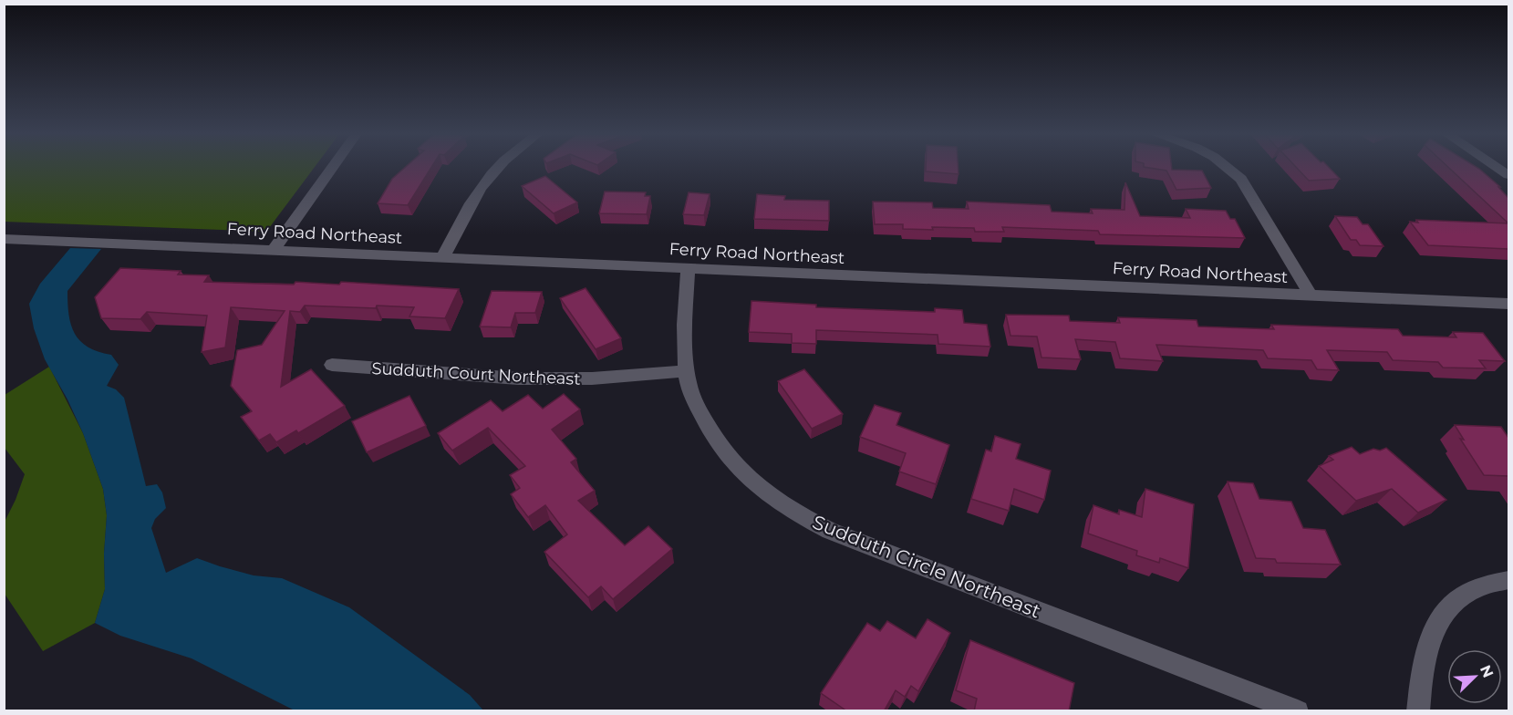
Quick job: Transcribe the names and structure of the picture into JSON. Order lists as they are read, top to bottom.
{
  "streets": {
    "street": ["Ferry Road Northeast", "Sudduth Court Northeast", "Sudduth Circle Northeast"]
  },
  "crossings": [
    ["Ferry Road Northeast", "Sudduth Circle Northeast"],
    ["Sudduth Court Northeast", "Sudduth Circle Northeast"]
  ],
  "north": "top right"
}
